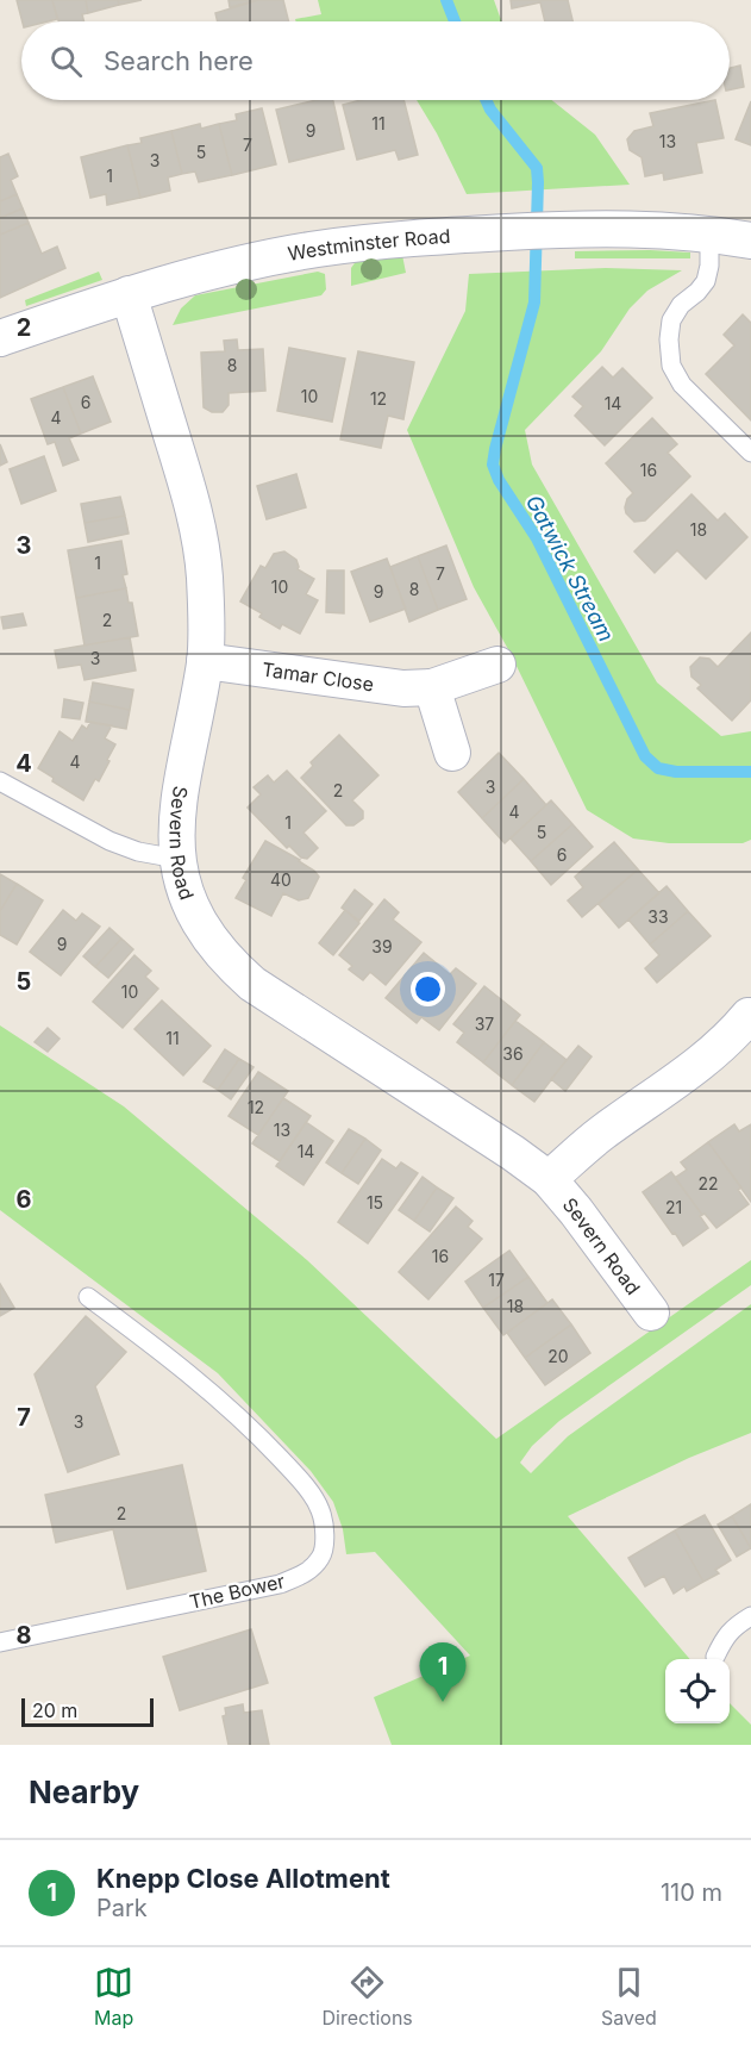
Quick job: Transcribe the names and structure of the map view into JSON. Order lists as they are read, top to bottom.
{
  "streets": {
    "street": ["Westminster Road", "Tamar Close", "Severn Road"],
    "lane": ["The Bower"]
  },
  "crossings": [
    ["Westminster Road", "Severn Road"],
    ["Tamar Close", "Severn Road"]
  ],
  "water": ["Gatwick Stream"],
  "house_numbers": [
    "11",
    "9",
    "13",
    "7",
    "5",
    "3",
    "1",
    "8",
    "10",
    "12",
    "6",
    "14",
    "4",
    "16",
    "18",
    "1",
    "7",
    "10",
    "8",
    "9",
    "2",
    "3",
    "4",
    "3",
    "2",
    "4",
    "1",
    "5",
    "6",
    "40",
    "33",
    "9",
    "39",
    "10",
    "37",
    "11",
    "36",
    "12",
    "13",
    "14",
    "22",
    "15",
    "21",
    "16",
    "17",
    "18",
    "20",
    "3",
    "2"
  ],
  "scale_bar": "20 m",
  "page": {
    "search": "Search here",
    "pins": "1",
    "scale": "20 m",
    "heading": "Nearby",
    "list": [
      {
        "mark": "1",
        "name": "Knepp Close Allotment",
        "note": "Park",
        "value": "110 m"
      }
    ],
    "nav": ["Map", "Directions", "Saved"]
  },
  "grid": {
    "rows": [
      "2",
      "3",
      "4",
      "5",
      "6",
      "7",
      "8"
    ]
  }
}
